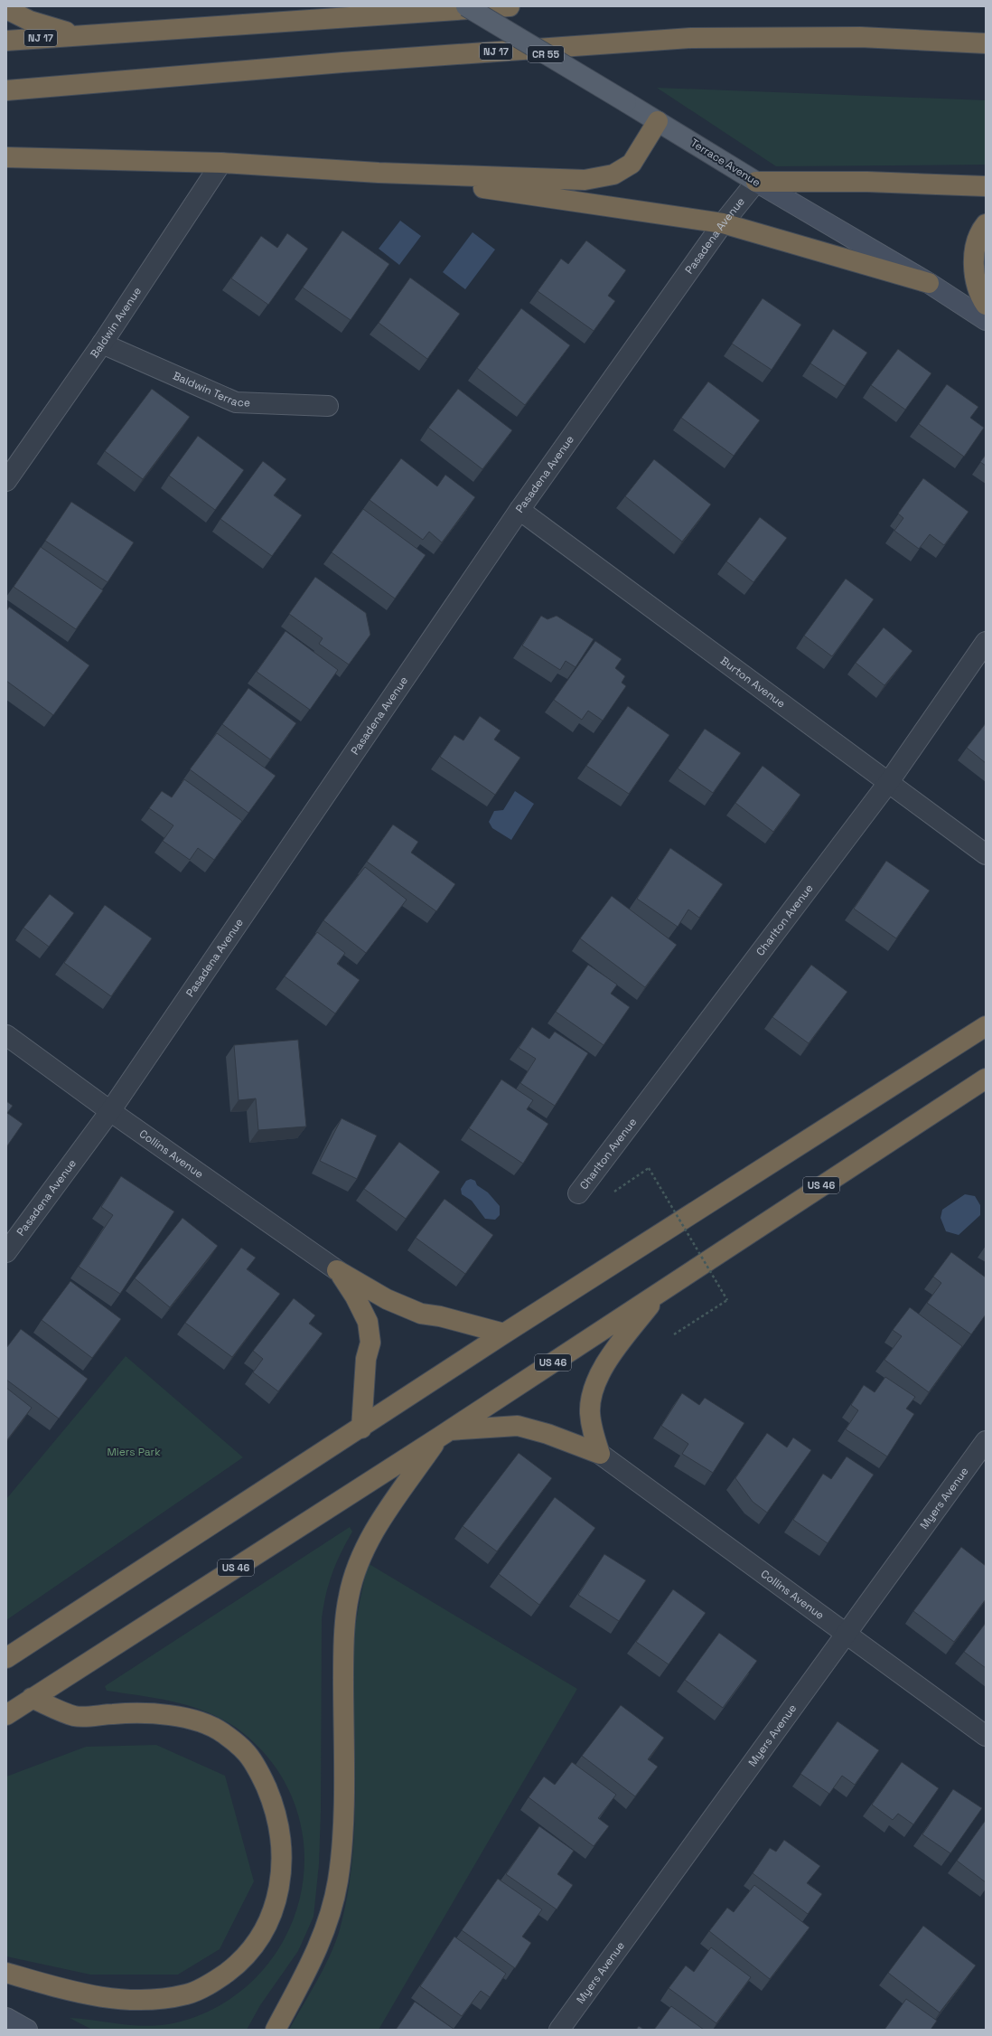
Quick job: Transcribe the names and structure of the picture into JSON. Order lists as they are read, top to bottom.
{
  "streets": {
    "highway": ["NJ 17", "US 46"],
    "main road": ["CR 55", "Terrace Avenue"],
    "street": [
      "Pasadena Avenue",
      "Baldwin Avenue",
      "Baldwin Terrace",
      "Burton Avenue",
      "Charlton Avenue",
      "Collins Avenue",
      "Myers Avenue"
    ]
  },
  "crossings": [
    ["Terrace Avenue", "Pasadena Avenue"],
    ["Pasadena Avenue", "Burton Avenue"],
    ["Pasadena Avenue", "Collins Avenue"],
    ["Baldwin Avenue", "Baldwin Terrace"],
    ["Burton Avenue", "Charlton Avenue"],
    ["Collins Avenue", "Myers Avenue"]
  ],
  "parks": ["Miers Park"]
}
